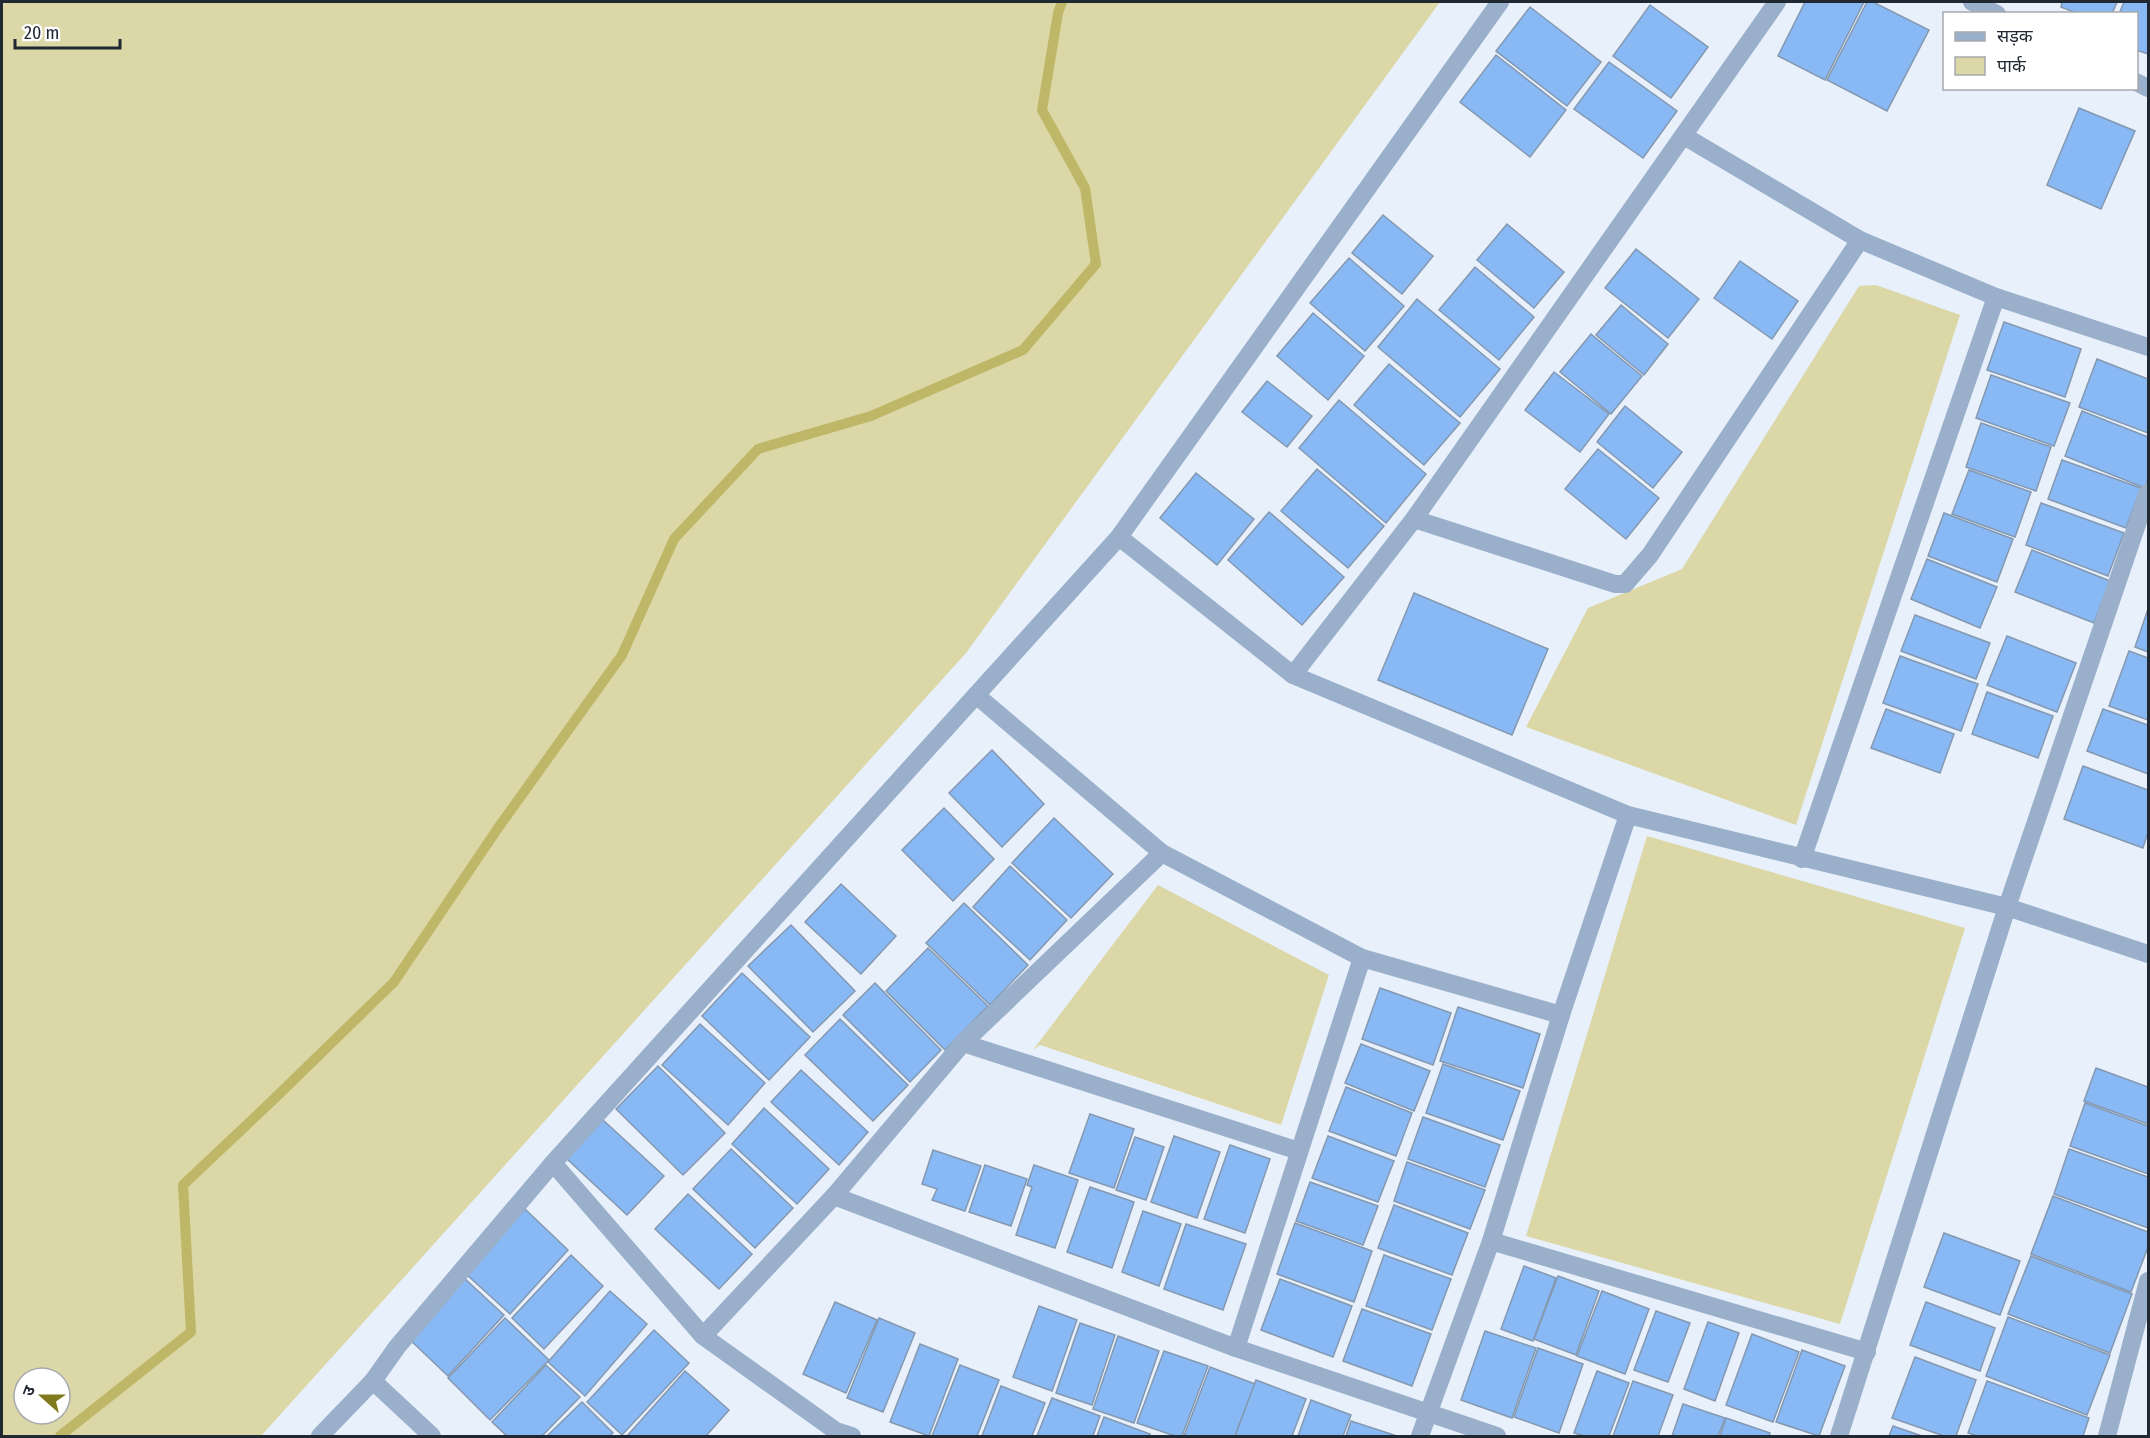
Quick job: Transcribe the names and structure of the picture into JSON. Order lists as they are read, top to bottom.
{
  "legend": ["सड़क", "पार्क"],
  "scale_bar": "20 m",
  "north": "left"
}
